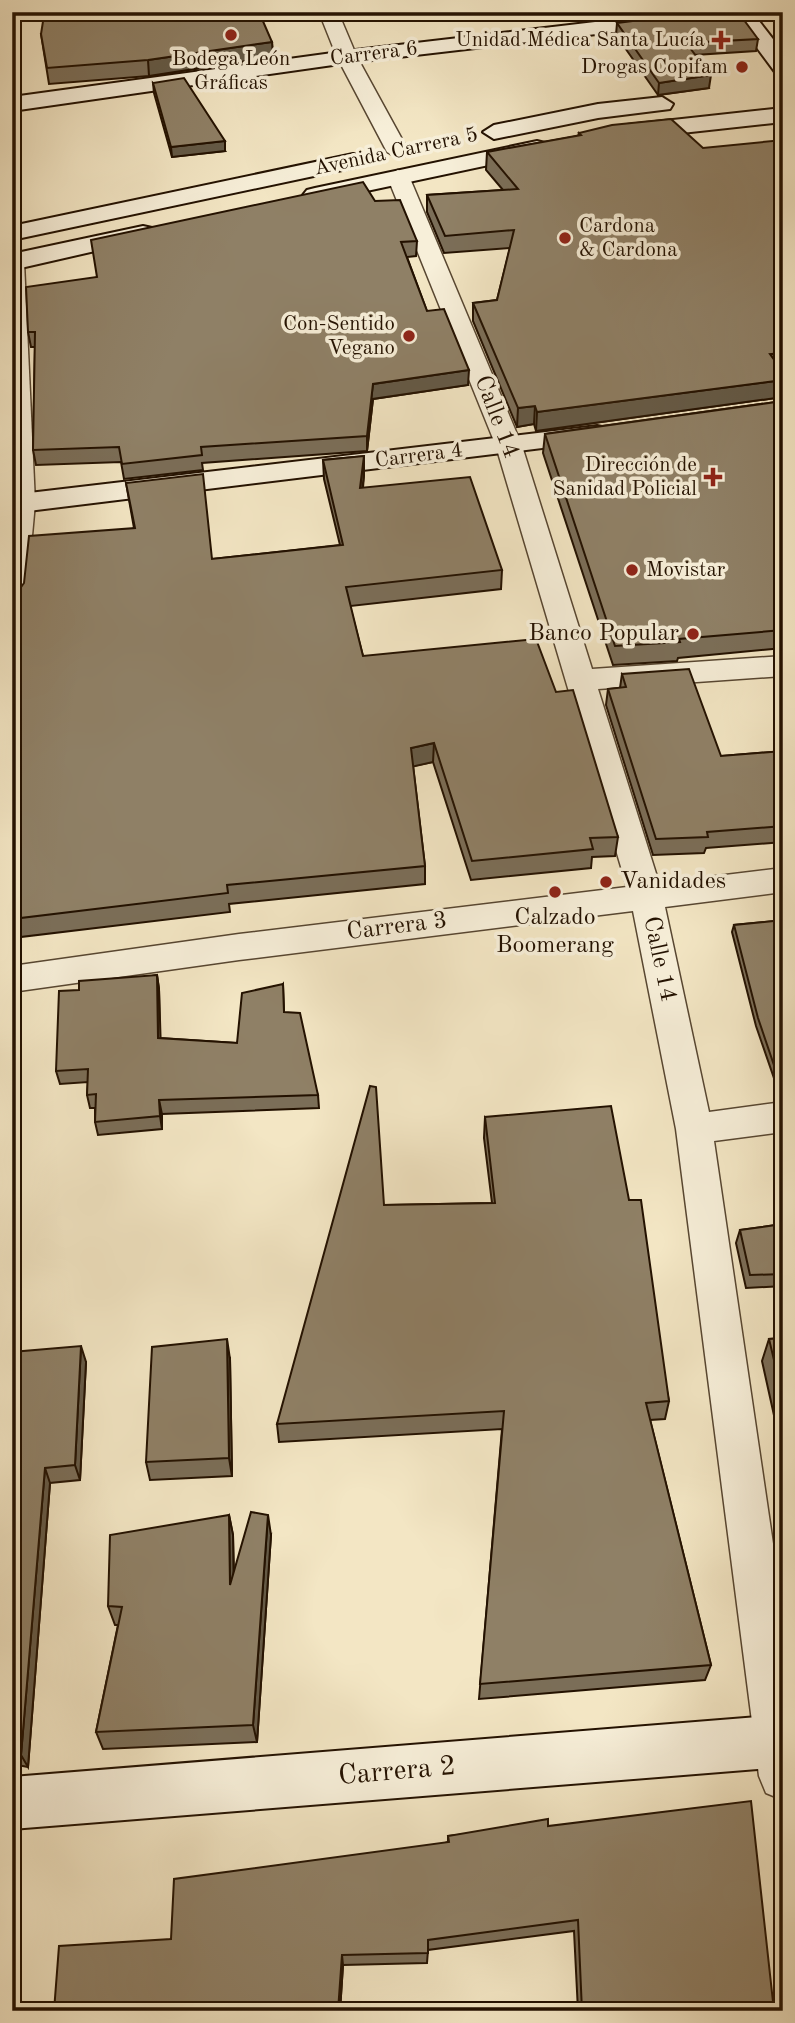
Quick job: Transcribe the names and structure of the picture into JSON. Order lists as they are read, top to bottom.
{
  "streets": {
    "street": [
      "Carrera 6",
      "Avenida Carrera 5",
      "Calle 14",
      "Carrera 4",
      "Carrera 3",
      "Carrera 2"
    ]
  },
  "crossings": [
    ["Carrera 6", "Calle 14"],
    ["Avenida Carrera 5", "Calle 14"],
    ["Calle 14", "Carrera 4"],
    ["Calle 14", "Carrera 3"],
    ["Calle 14", "Carrera 2"]
  ],
  "places": {
    "other": [
      "Bodega León Gráficas",
      "Drogas Copifam",
      "Cardona & Cardona",
      "Con-Sentido Vegano",
      "Movistar",
      "Banco Popular",
      "Vanidades",
      "Calzado Boomerang"
    ],
    "health": ["Unidad Médica Santa Lucía", "Dirección de Sanidad Policial"]
  }
}
